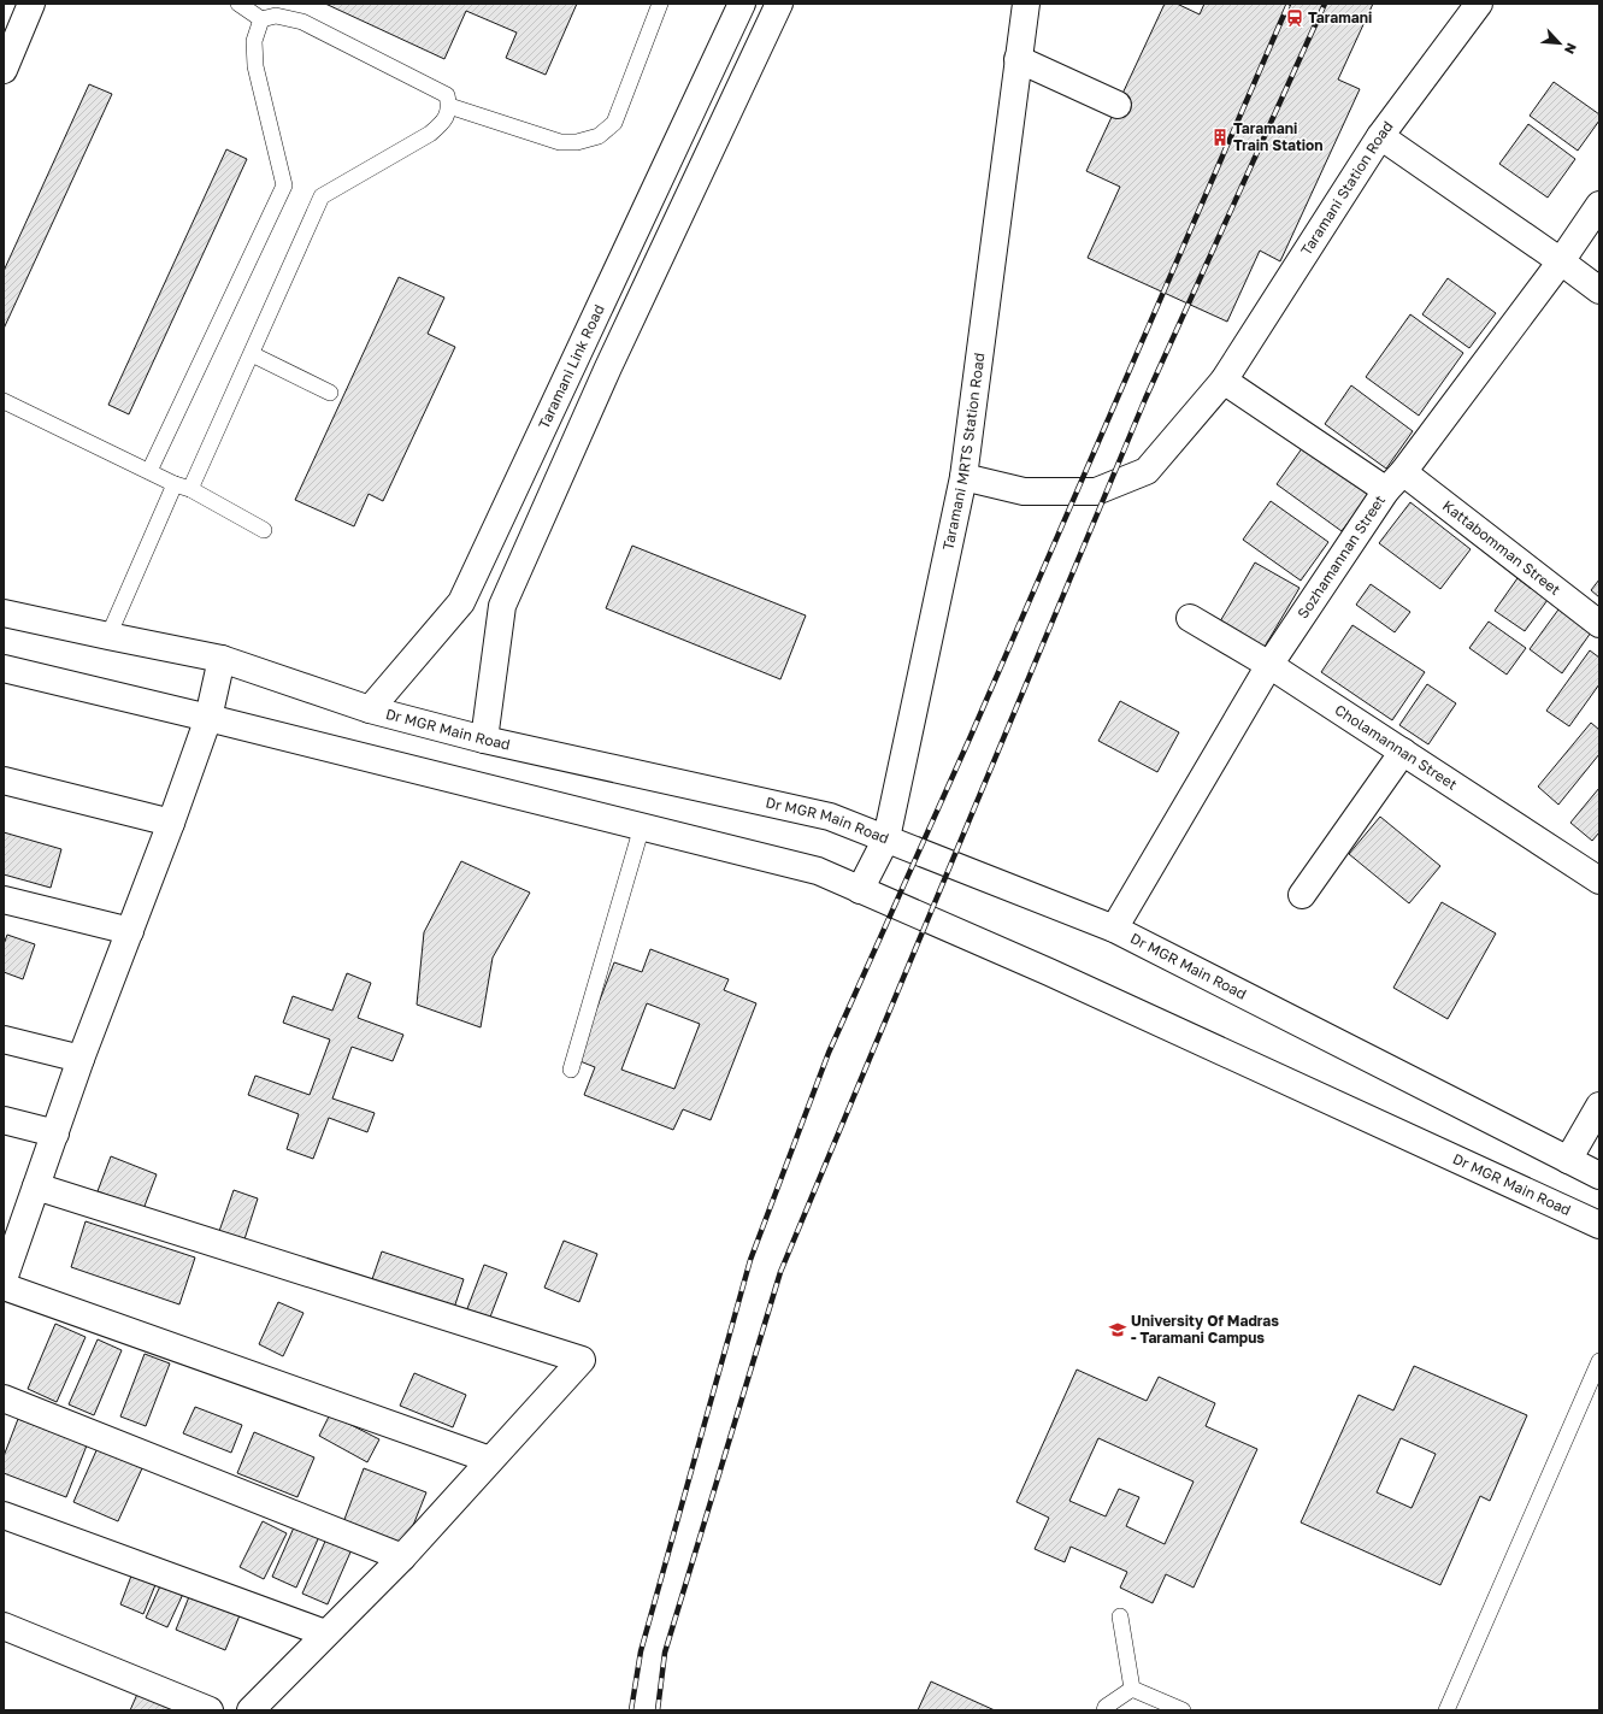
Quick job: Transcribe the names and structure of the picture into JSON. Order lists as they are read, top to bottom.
{
  "streets": {
    "street": [
      "Taramani Station Road",
      "Taramani Link Road",
      "Taramani MRTS Station Road",
      "Kattabomman Street",
      "Sozhamannan Street",
      "Dr MGR Main Road",
      "Cholamannan Street"
    ]
  },
  "crossings": [
    ["Taramani Station Road", "Taramani MRTS Station Road"],
    ["Taramani Station Road", "Kattabomman Street"],
    ["Taramani Link Road", "Dr MGR Main Road"],
    ["Taramani MRTS Station Road", "Dr MGR Main Road"],
    ["Kattabomman Street", "Sozhamannan Street"],
    ["Sozhamannan Street", "Dr MGR Main Road"],
    ["Sozhamannan Street", "Cholamannan Street"]
  ],
  "places": {
    "station": ["Taramani"],
    "building": ["Taramani Train Station"],
    "school or university": ["University Of Madras - Taramani Campus"]
  },
  "north": "bottom right"
}
